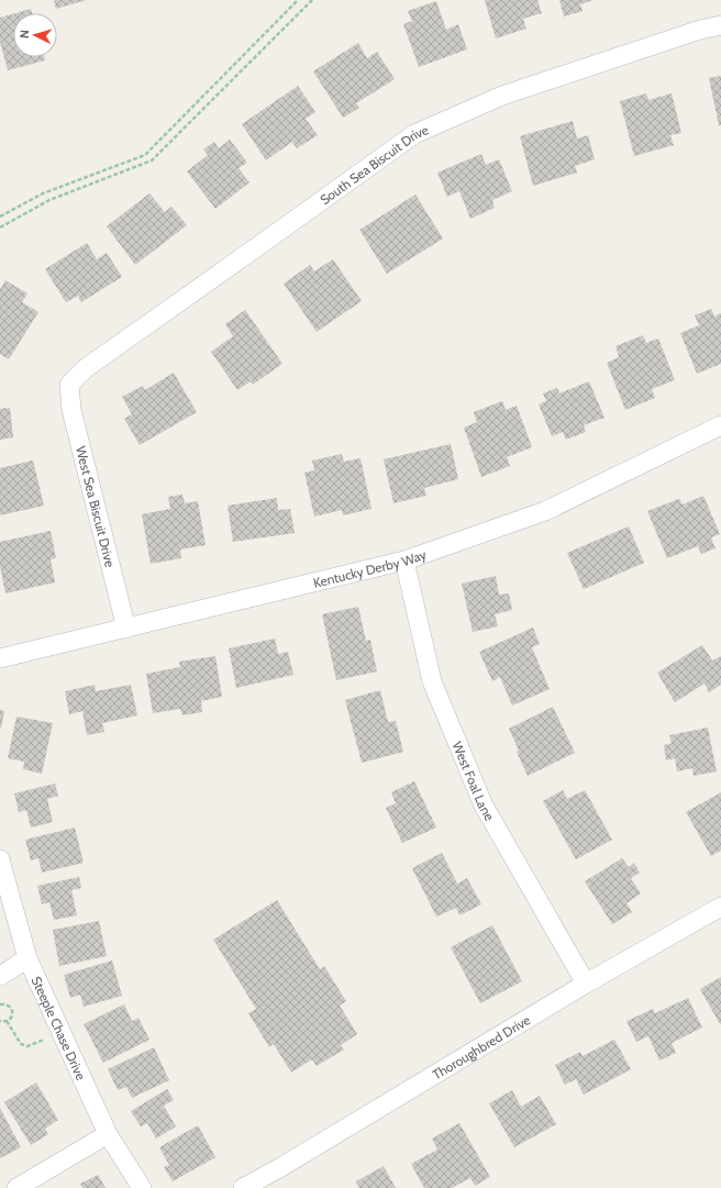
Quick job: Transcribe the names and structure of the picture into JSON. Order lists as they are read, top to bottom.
{
  "streets": {
    "street": [
      "South Sea Biscuit Drive",
      "West Sea Biscuit Drive",
      "Kentucky Derby Way",
      "West Foal Lane",
      "Steeple Chase Drive",
      "Thoroughbred Drive"
    ]
  },
  "crossings": [
    ["South Sea Biscuit Drive", "West Sea Biscuit Drive"],
    ["West Sea Biscuit Drive", "Kentucky Derby Way"],
    ["Kentucky Derby Way", "West Foal Lane"],
    ["West Foal Lane", "Thoroughbred Drive"]
  ],
  "north": "left"
}
